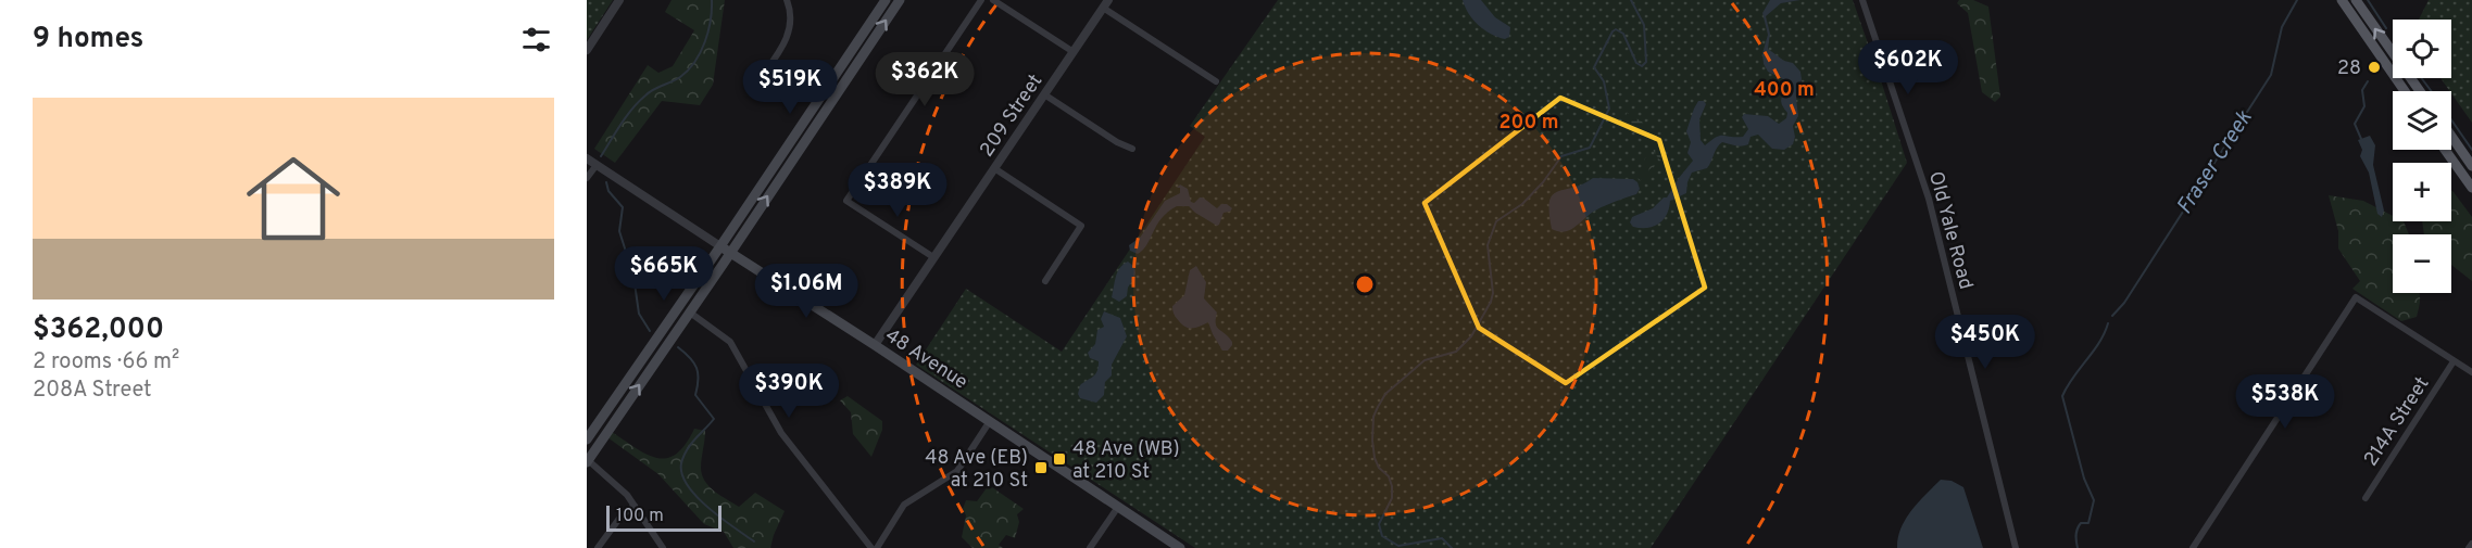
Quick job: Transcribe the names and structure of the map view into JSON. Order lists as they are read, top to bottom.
{
  "streets": {
    "main road": ["48 Avenue"],
    "street": ["209 Street", "Old Yale Road", "214A Street"]
  },
  "crossings": [
    ["209 Street", "48 Avenue"]
  ],
  "water": ["Fraser Creek"],
  "places": {
    "other": ["28"],
    "transit": ["48 Ave (WB) at 210 St", "48 Ave (EB) at 210 St"]
  },
  "scale_bar": "100 m",
  "page": {
    "heading": "9 homes",
    "map_buttons": ["+", "−"],
    "price": [
      "$602K",
      "$362K",
      "$519K",
      "$389K",
      "$665K",
      "$1.06M",
      "$450K",
      "$390K",
      "$538K"
    ],
    "list": [
      {
        "name": "$362,000",
        "note": "2 rooms · 66 m² · 208A Street"
      }
    ],
    "scale": "100 m"
  },
  "rings": ["400 m", "200 m"]
}
